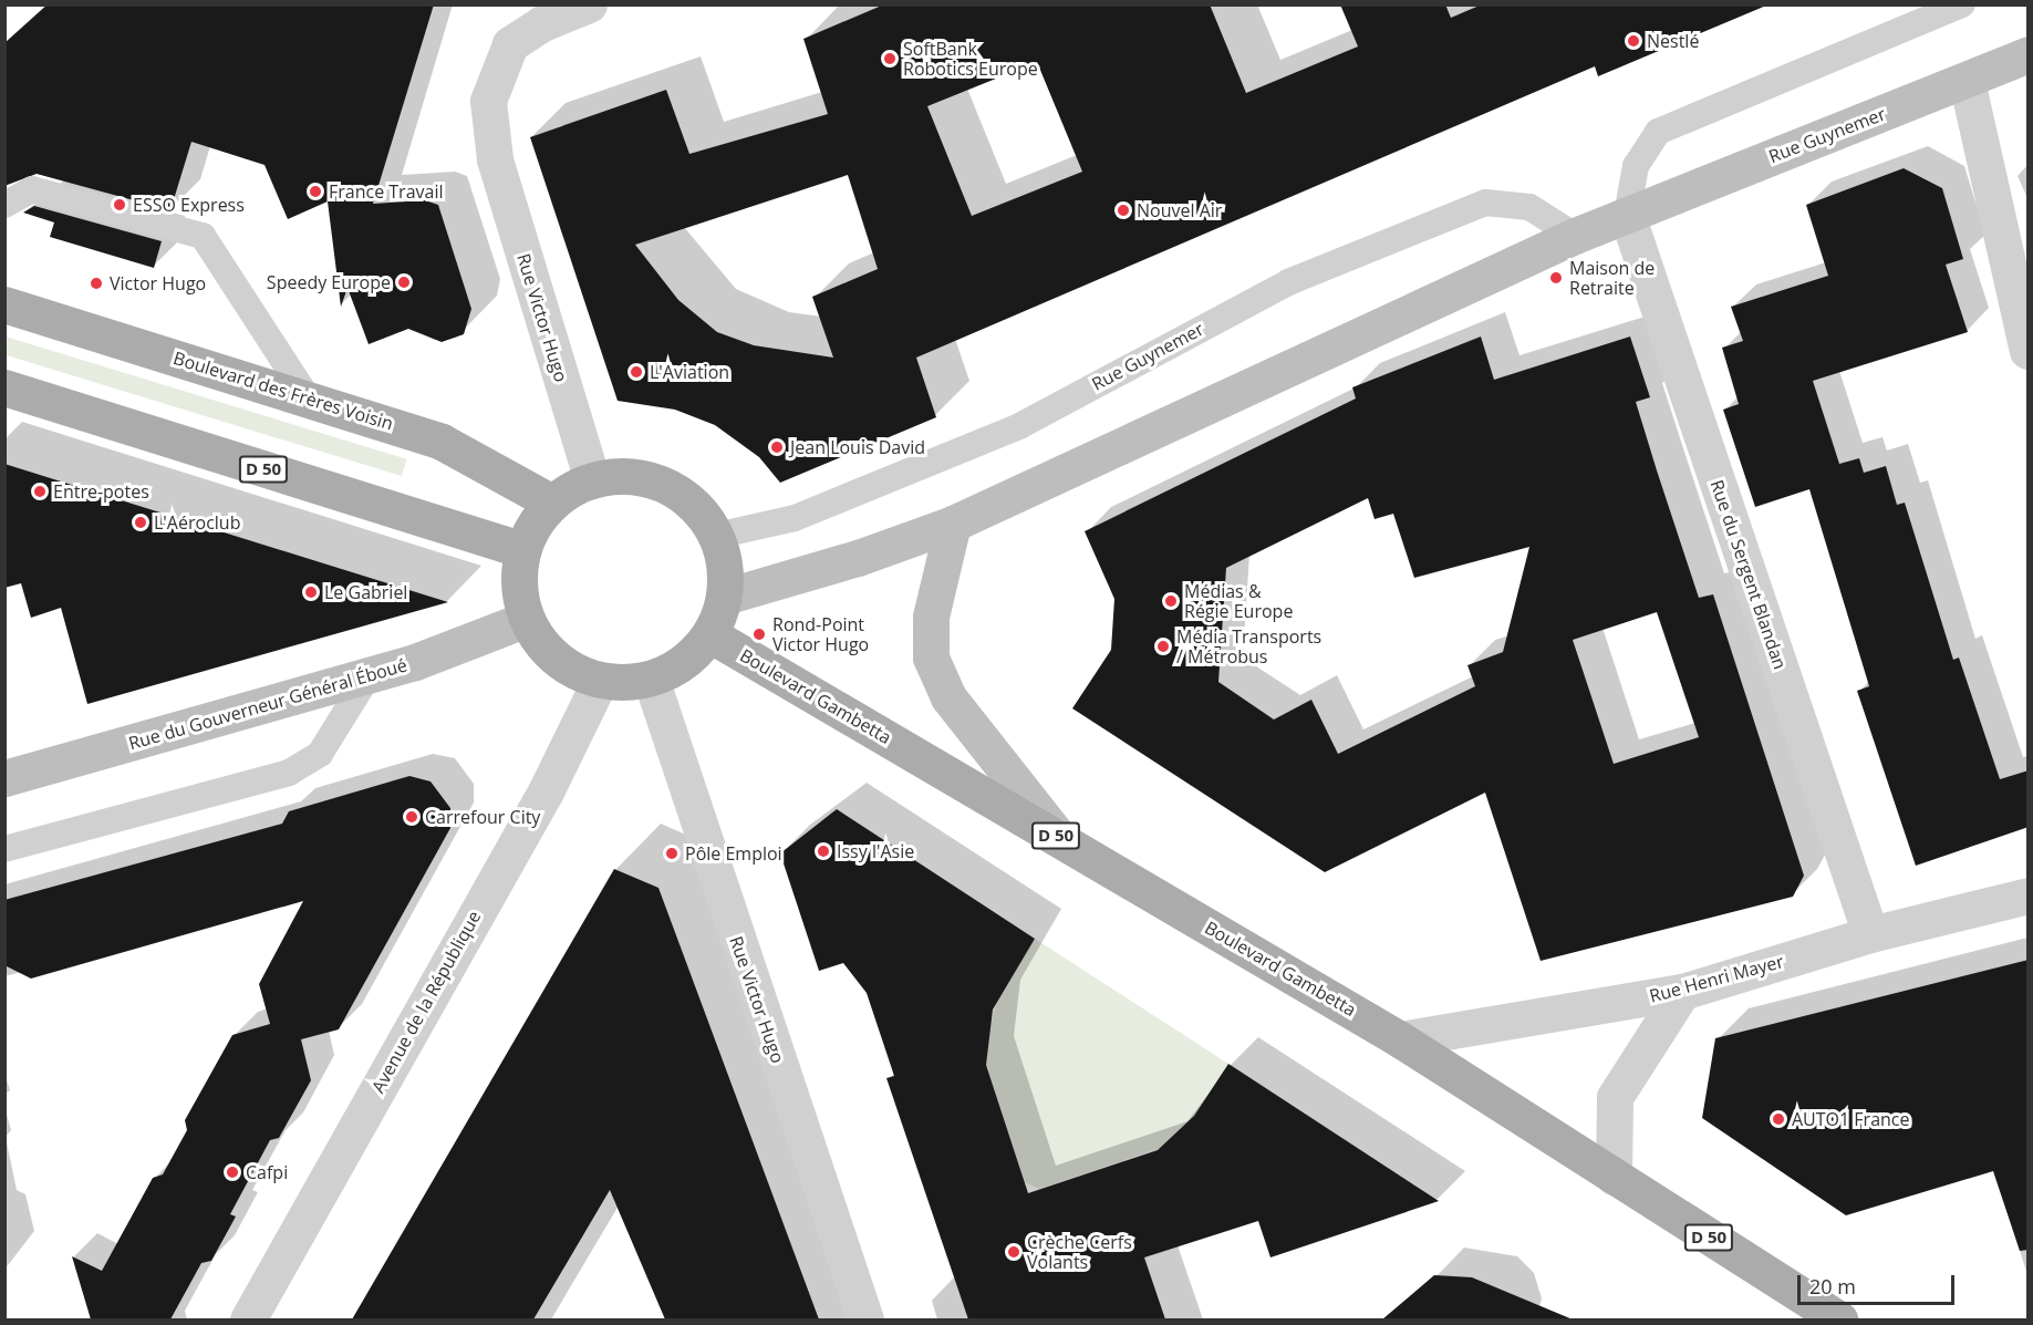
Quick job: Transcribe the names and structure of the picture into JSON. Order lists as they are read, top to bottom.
{
  "streets": {
    "main road": [
      "Rue Guynemer",
      "Boulevard des Frères Voisin",
      "D 50",
      "Boulevard Gambetta",
      "Rue du Gouverneur Général Éboué"
    ],
    "street": [
      "Rue Victor Hugo",
      "Rue du Sergent Blandan",
      "Rue Henri Mayer",
      "Avenue de la République"
    ]
  },
  "crossings": [
    ["Rue Guynemer", "Rue Victor Hugo"],
    ["Rue Guynemer", "Boulevard des Frères Voisin"],
    ["Rue Guynemer", "D 50"],
    ["Rue Guynemer", "Rue du Sergent Blandan"],
    ["Rue Guynemer", "Boulevard Gambetta"],
    ["Rue Guynemer", "Rue du Gouverneur Général Éboué"],
    ["Rue Guynemer", "Avenue de la République"],
    ["Rue Victor Hugo", "Boulevard des Frères Voisin"],
    ["Rue Victor Hugo", "D 50"],
    ["Rue Victor Hugo", "Boulevard Gambetta"],
    ["Rue Victor Hugo", "Rue du Gouverneur Général Éboué"],
    ["Rue Victor Hugo", "Avenue de la République"],
    ["Boulevard des Frères Voisin", "D 50"],
    ["Boulevard des Frères Voisin", "Boulevard Gambetta"],
    ["Boulevard des Frères Voisin", "Rue du Gouverneur Général Éboué"],
    ["Boulevard des Frères Voisin", "Avenue de la République"],
    ["D 50", "Boulevard Gambetta"],
    ["D 50", "Rue du Gouverneur Général Éboué"],
    ["D 50", "Avenue de la République"],
    ["Rue du Sergent Blandan", "Rue Henri Mayer"],
    ["Boulevard Gambetta", "Rue du Gouverneur Général Éboué"],
    ["Boulevard Gambetta", "Rue Henri Mayer"],
    ["Boulevard Gambetta", "Avenue de la République"],
    ["Rue du Gouverneur Général Éboué", "Avenue de la République"]
  ],
  "places": [
    "Nestlé",
    "SoftBank Robotics Europe",
    "France Travail",
    "ESSO Express",
    "Nouvel Air",
    "Maison de Retraite",
    "Speedy Europe",
    "Victor Hugo",
    "L'Aviation",
    "Jean Louis David",
    "Entre-potes",
    "L'Aéroclub",
    "Le Gabriel",
    "Médias & Régie Europe",
    "Rond-Point Victor Hugo",
    "Média Transports / Métrobus",
    "Carrefour City",
    "Issy l'Asie",
    "Pôle Emploi",
    "AUTO1 France",
    "Cafpi",
    "Crèche Cerfs Volants"
  ],
  "scale_bar": "20 m"
}
